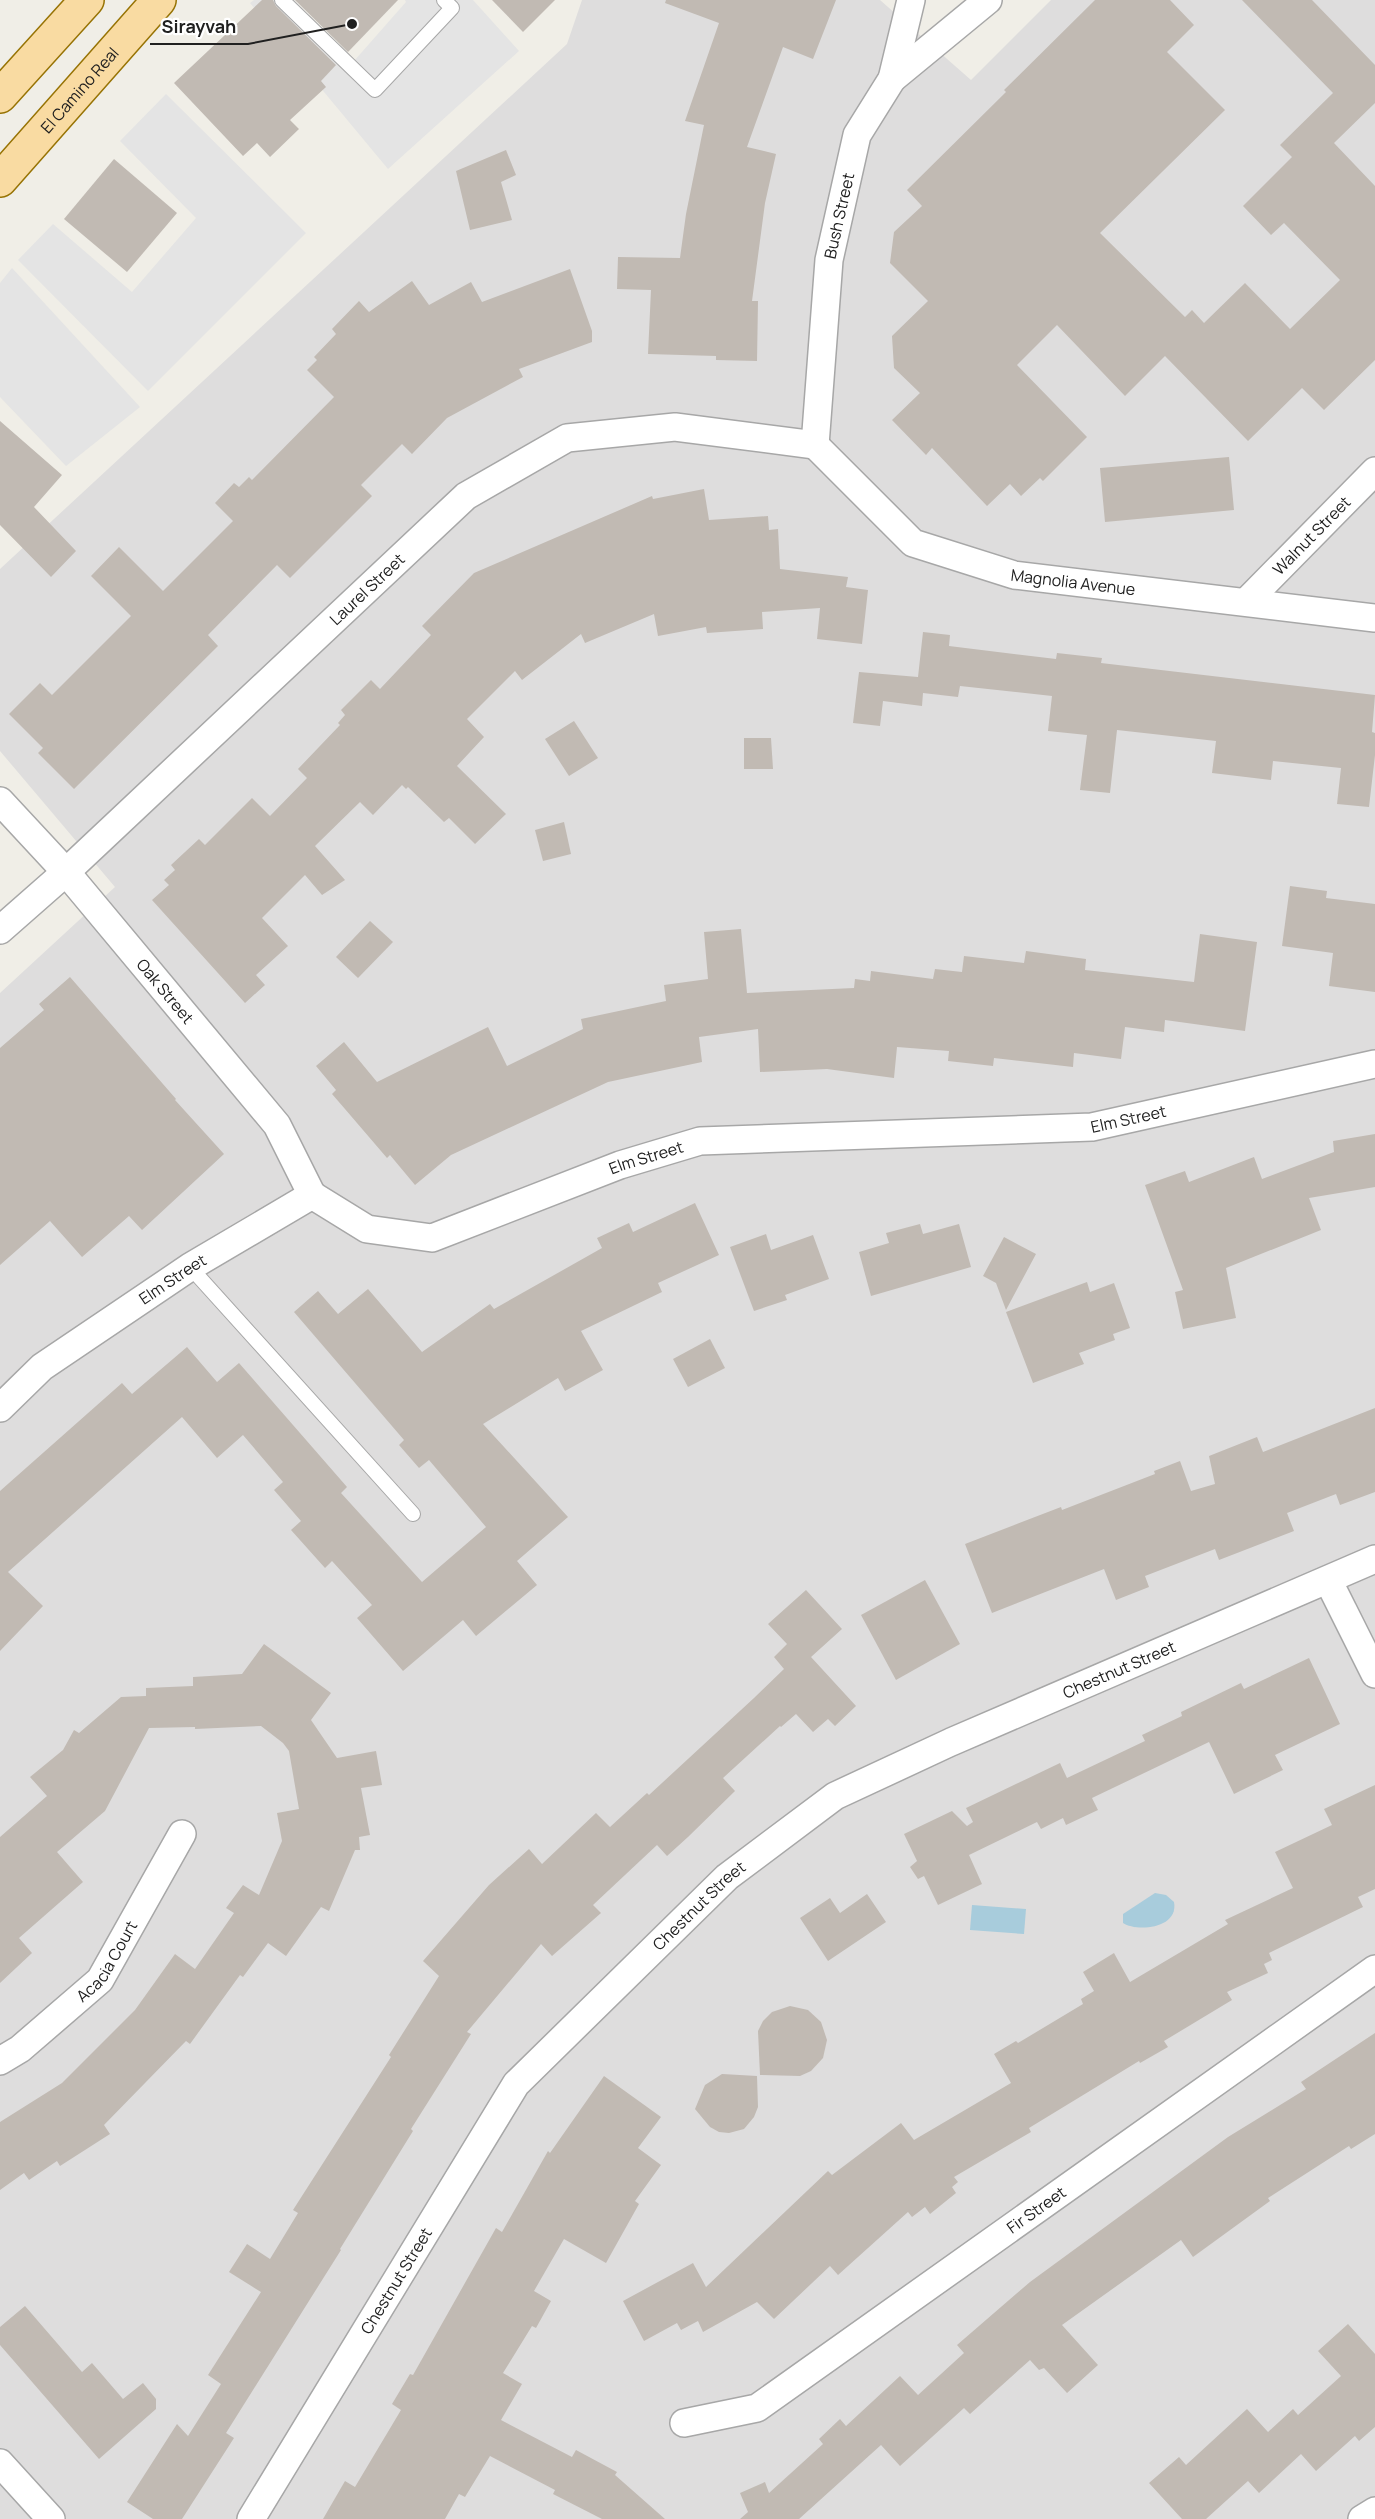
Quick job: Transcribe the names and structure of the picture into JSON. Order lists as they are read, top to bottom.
{
  "streets": {
    "main road": ["El Camino Real"],
    "street": [
      "Bush Street",
      "Walnut Street",
      "Magnolia Avenue",
      "Laurel Street",
      "Oak Street",
      "Elm Street",
      "Chestnut Street",
      "Acacia Court",
      "Fir Street"
    ]
  },
  "crossings": [
    ["Bush Street", "Magnolia Avenue"],
    ["Bush Street", "Laurel Street"],
    ["Walnut Street", "Magnolia Avenue"],
    ["Magnolia Avenue", "Laurel Street"],
    ["Laurel Street", "Oak Street"],
    ["Oak Street", "Elm Street"]
  ],
  "places": ["Sirayvah"]
}
